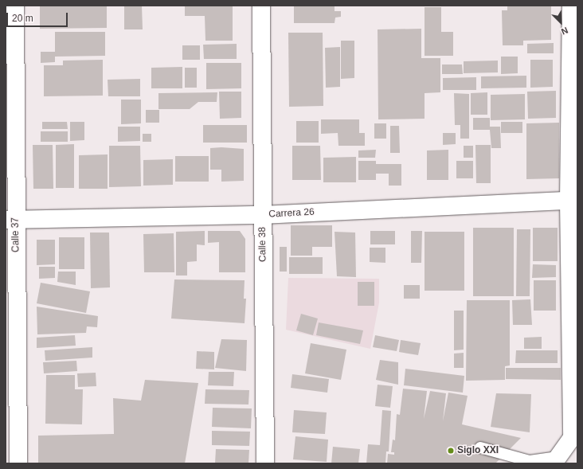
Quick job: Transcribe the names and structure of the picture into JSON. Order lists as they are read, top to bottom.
{
  "streets": {
    "street": ["Carrera 26", "Calle 37", "Calle 38"]
  },
  "crossings": [
    ["Carrera 26", "Calle 37"],
    ["Carrera 26", "Calle 38"]
  ],
  "places": ["Siglo XXI"],
  "scale_bar": "20 m",
  "north": "bottom right"
}
